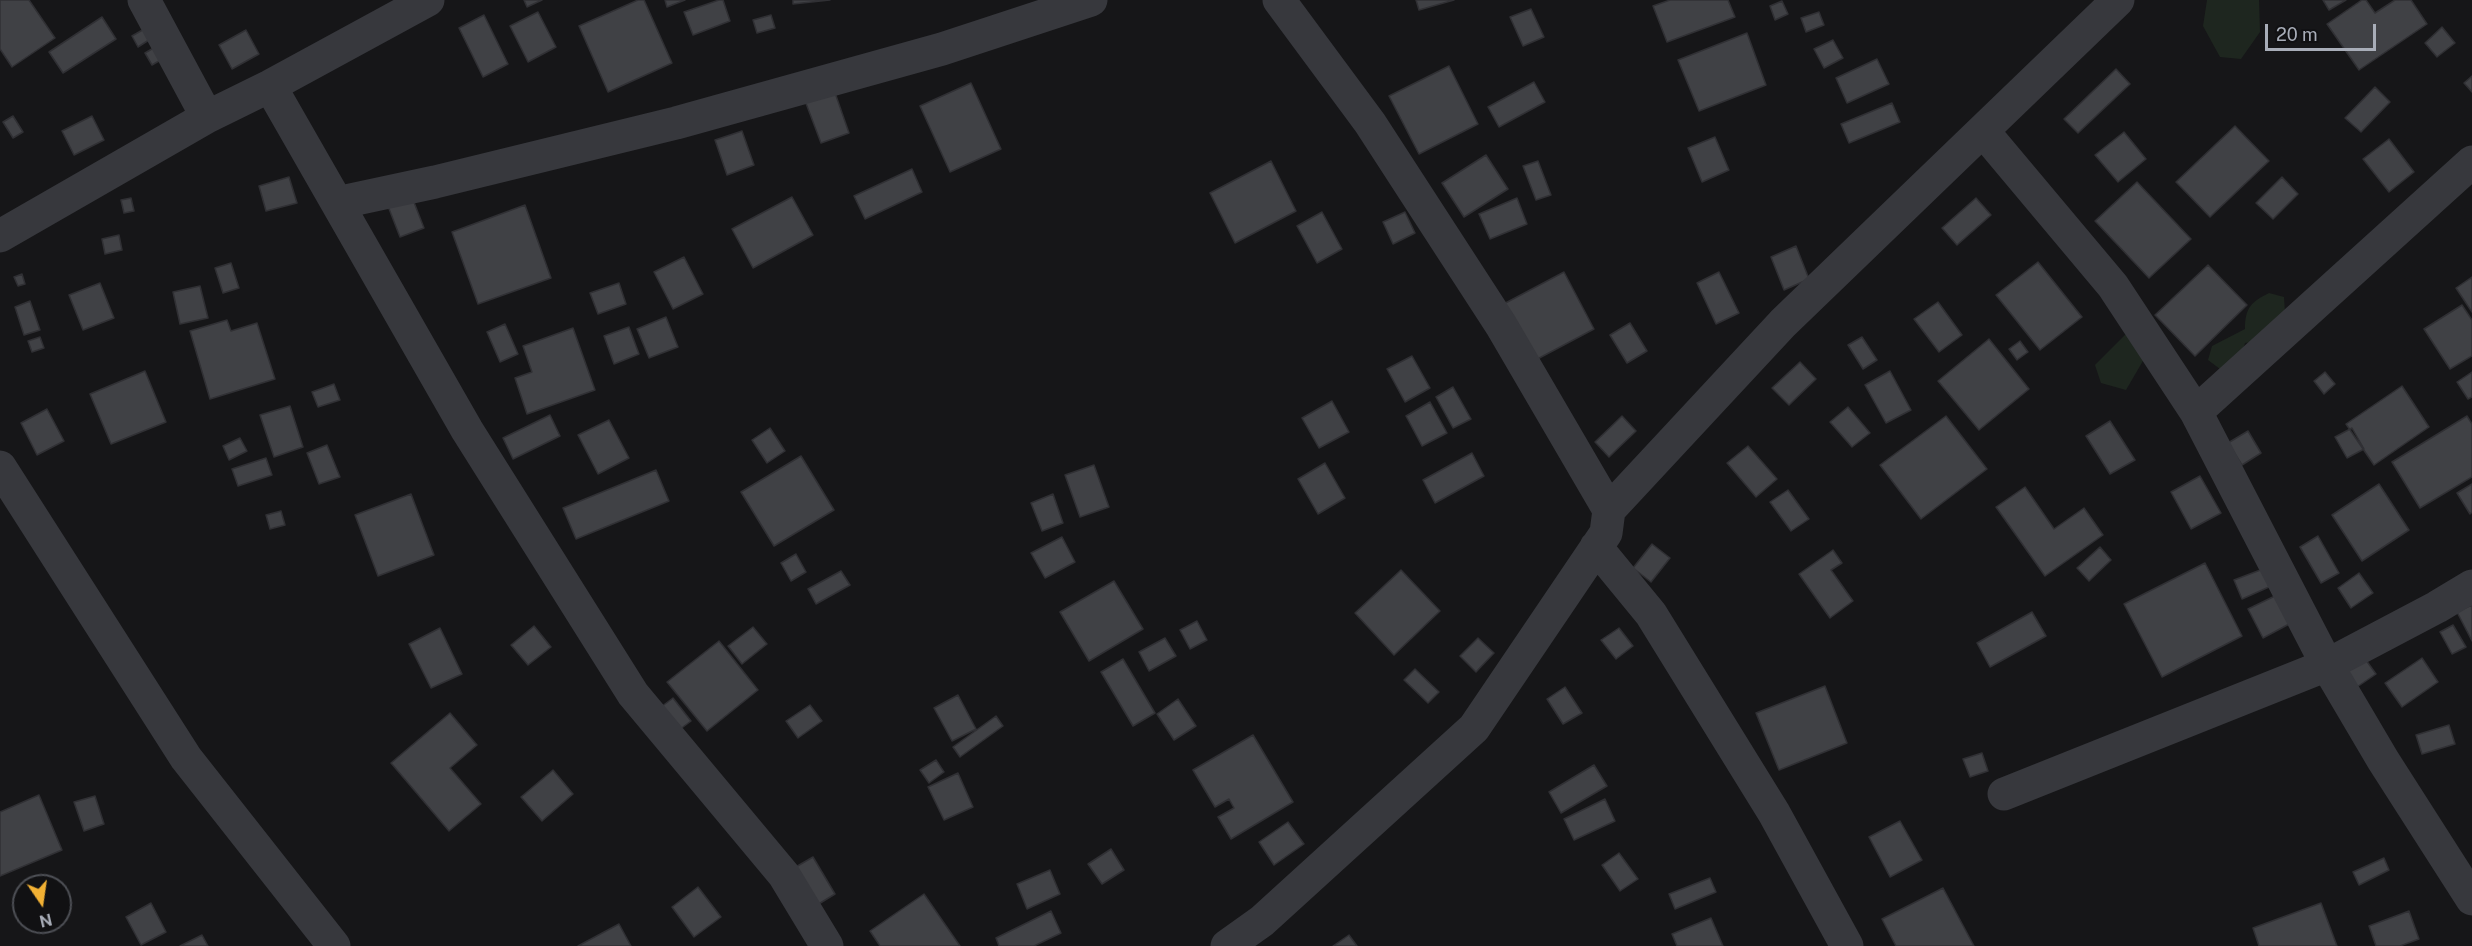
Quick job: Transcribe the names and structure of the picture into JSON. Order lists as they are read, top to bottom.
{
  "scale_bar": "20 m",
  "north": "bottom"
}
